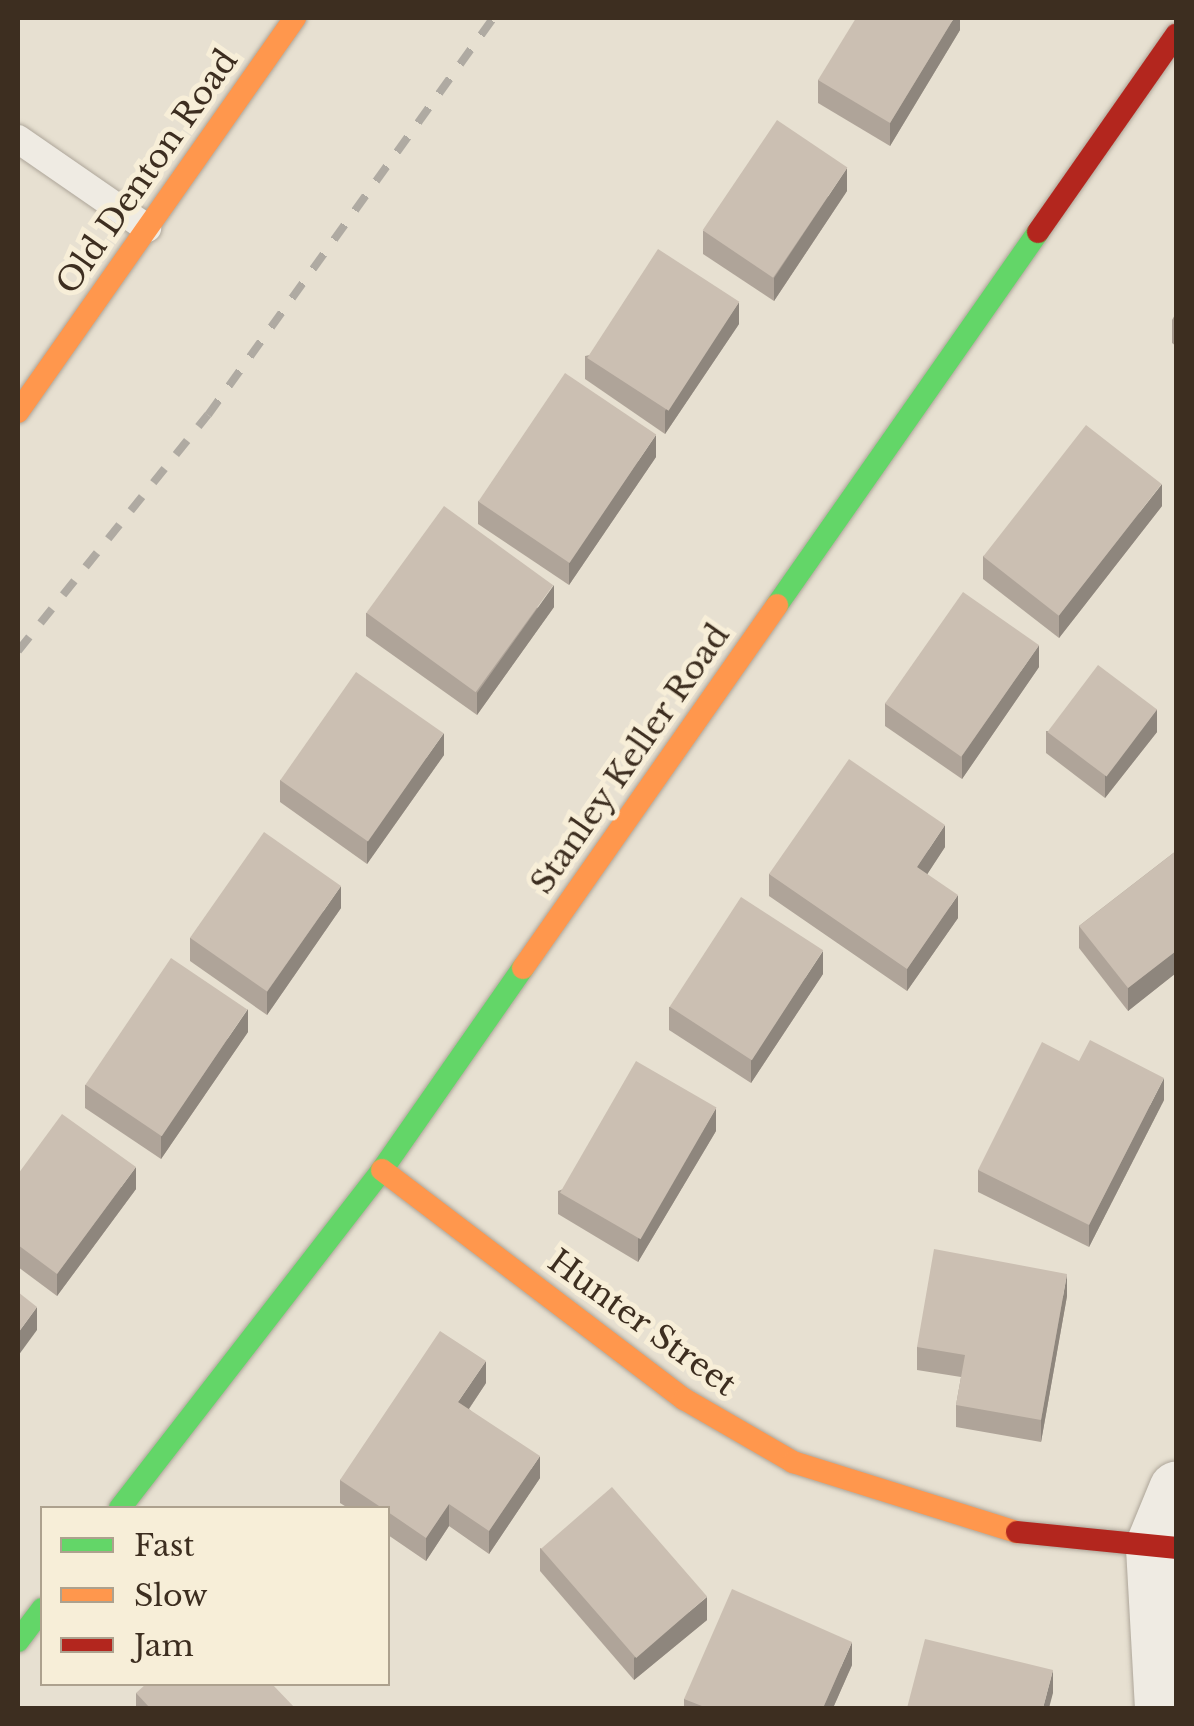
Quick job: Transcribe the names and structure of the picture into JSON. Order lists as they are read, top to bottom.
{
  "streets": {
    "street": ["Old Denton Road", "Stanley Keller Road", "Hunter Street"]
  },
  "crossings": [
    ["Stanley Keller Road", "Hunter Street"]
  ],
  "legend": ["Fast", "Slow", "Jam"]
}
